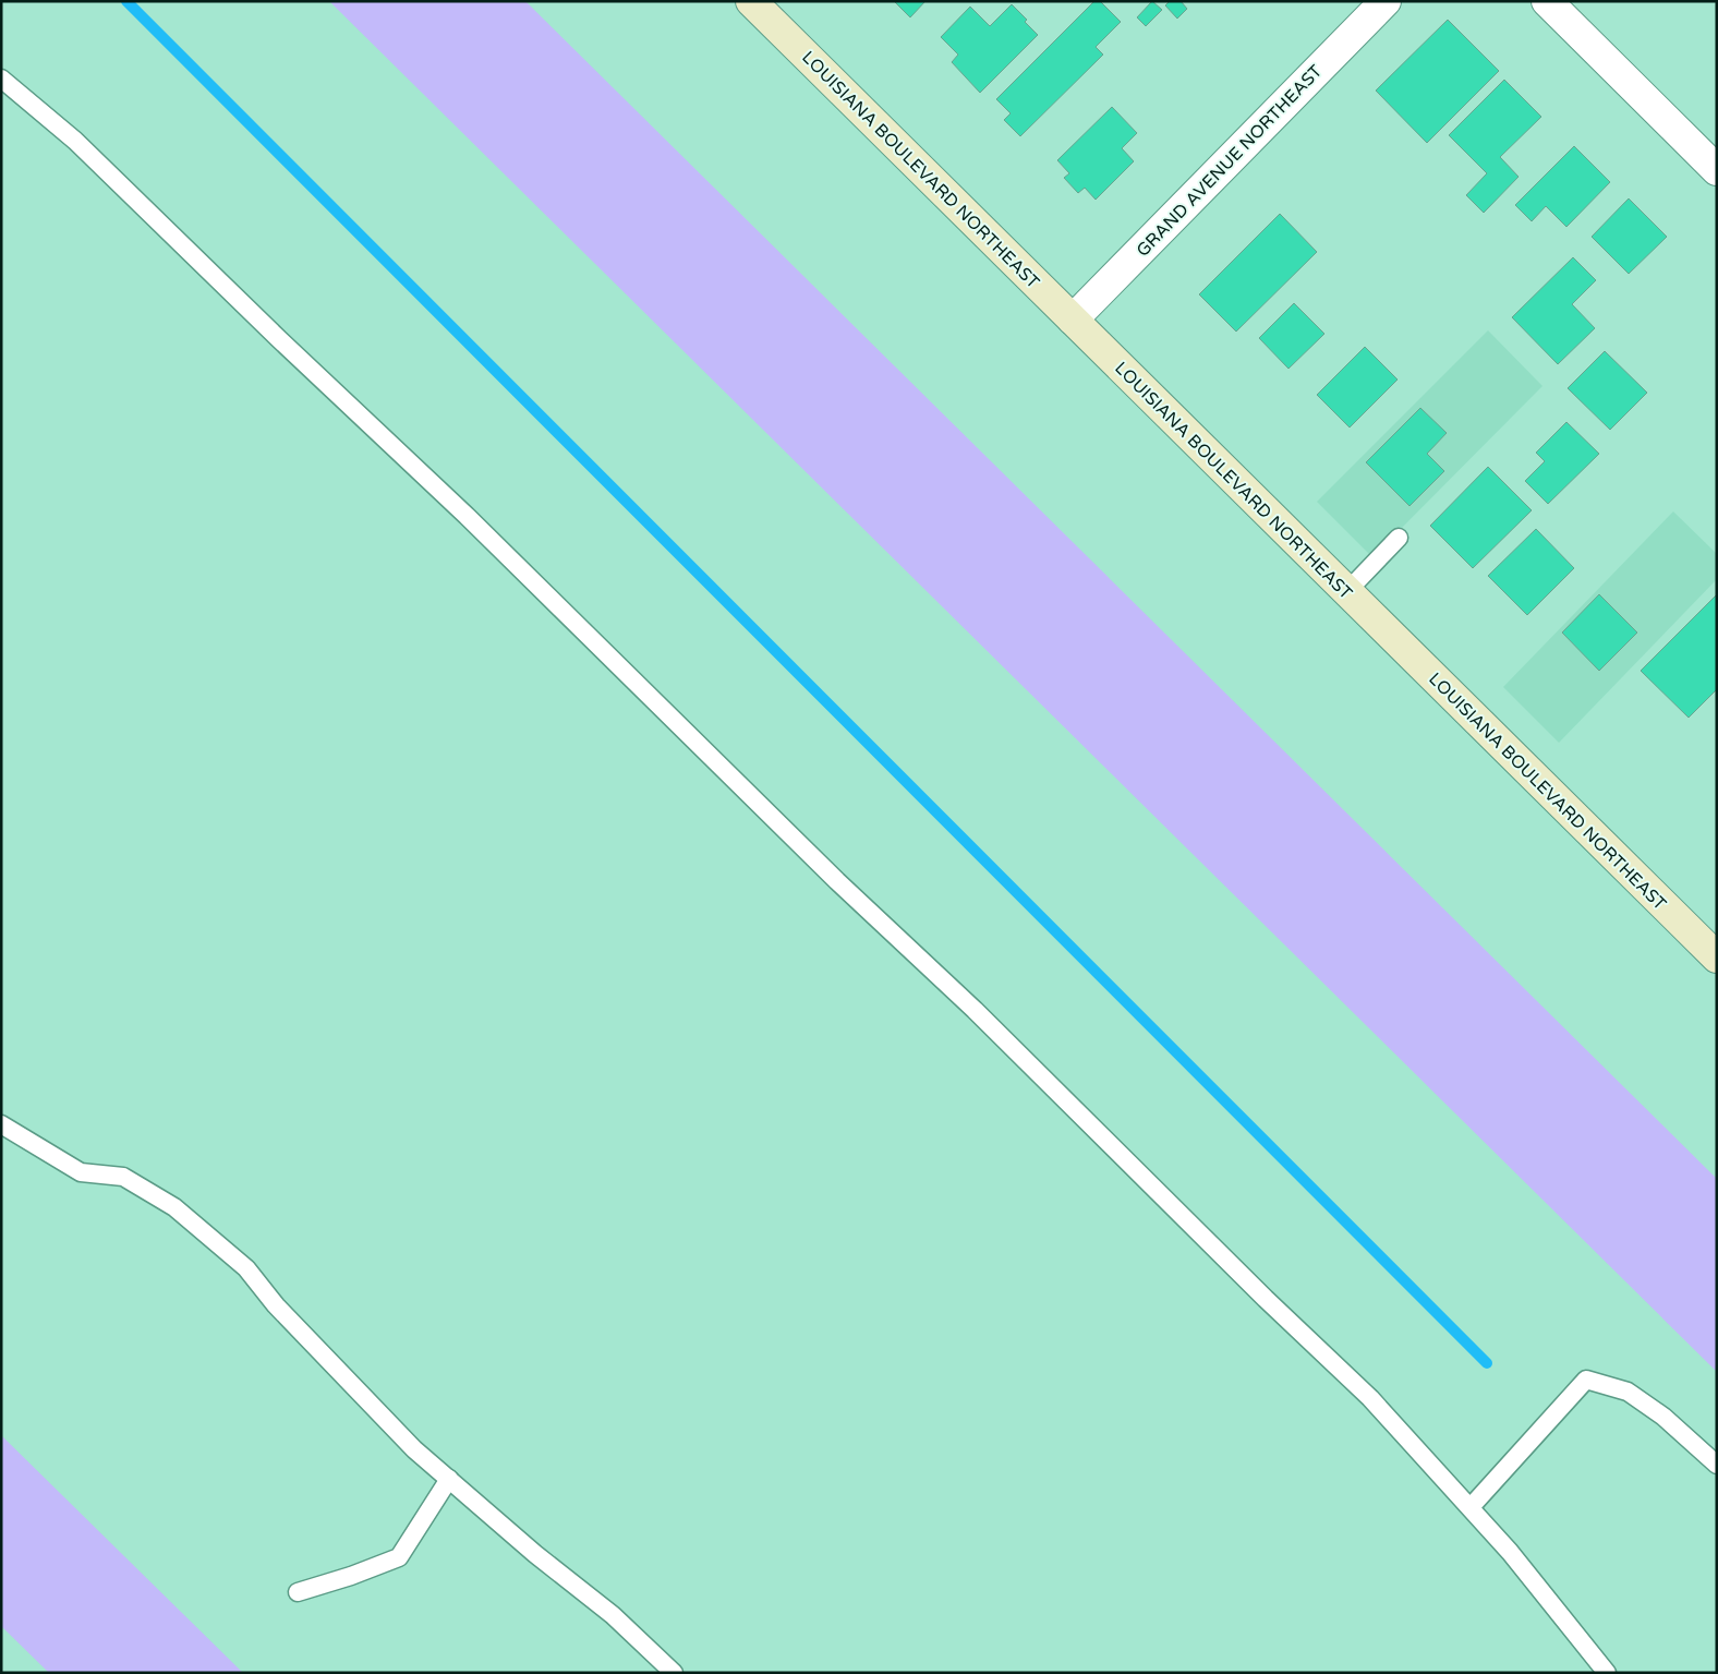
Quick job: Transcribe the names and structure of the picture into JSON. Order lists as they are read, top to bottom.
{
  "streets": {
    "main road": ["LOUISIANA BOULEVARD NORTHEAST"],
    "street": ["GRAND AVENUE NORTHEAST"]
  },
  "crossings": [
    ["GRAND AVENUE NORTHEAST", "LOUISIANA BOULEVARD NORTHEAST"]
  ]
}
